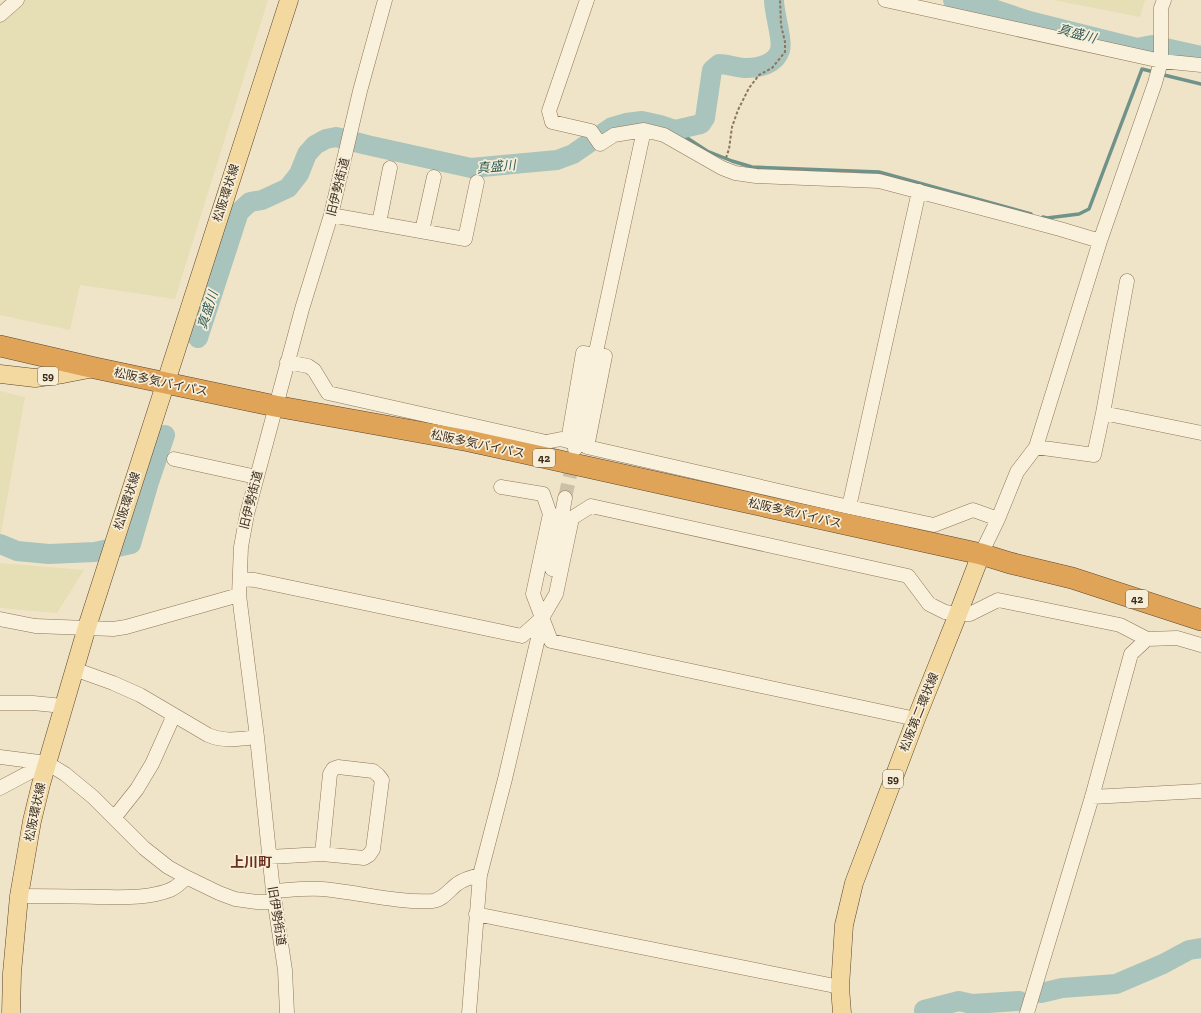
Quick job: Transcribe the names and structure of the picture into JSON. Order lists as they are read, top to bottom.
{
  "streets": {
    "highway": ["松阪多気バイパス", "42"],
    "main road": ["松阪環状線", "59", "松阪第二環状線"],
    "street": ["旧伊勢街道"]
  },
  "crossings": [
    ["旧伊勢街道", "松阪多気バイパス"],
    ["松阪環状線", "松阪多気バイパス"],
    ["59", "松阪多気バイパス"],
    ["松阪多気バイパス", "松阪第二環状線"]
  ],
  "districts": ["上川町"],
  "water": ["真盛川"]
}
